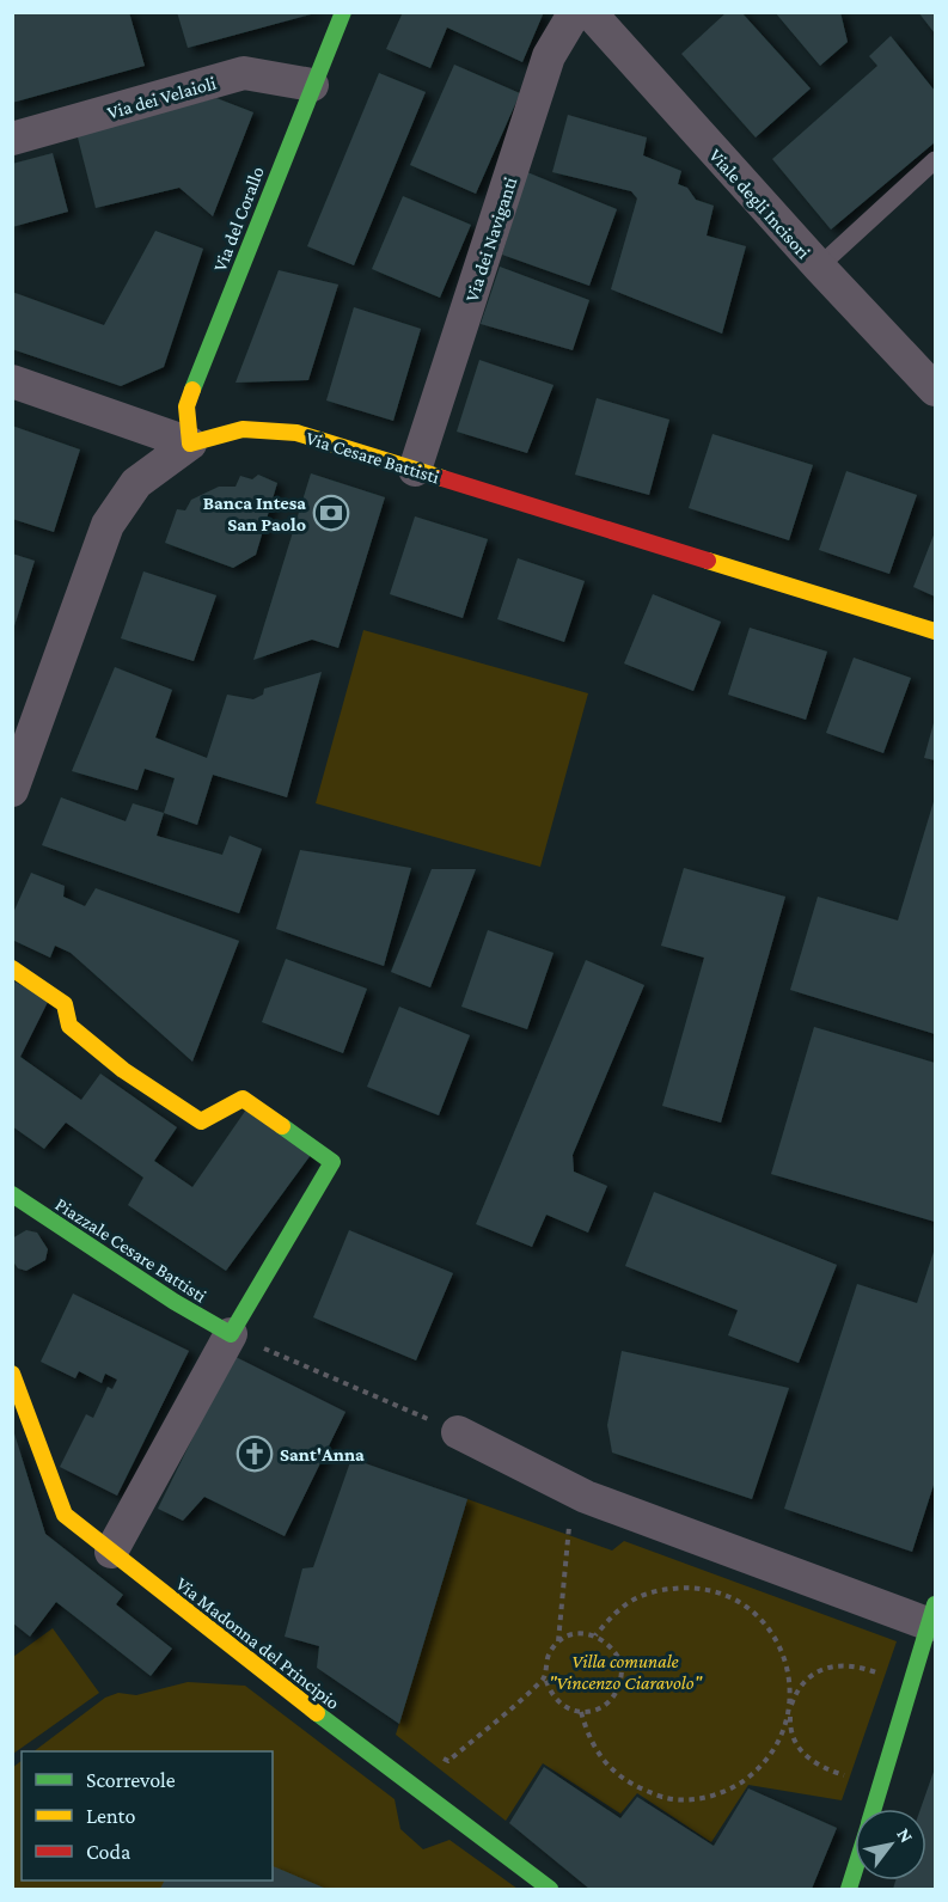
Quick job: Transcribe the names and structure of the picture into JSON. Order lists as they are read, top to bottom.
{
  "streets": {
    "street": [
      "Via dei Velaioli",
      "Viale degli Incisori",
      "Via del Corallo",
      "Via dei Naviganti",
      "Via Cesare Battisti",
      "Piazzale Cesare Battisti",
      "Via Madonna del Principio"
    ]
  },
  "crossings": [
    ["Via dei Velaioli", "Via del Corallo"],
    ["Via del Corallo", "Via Cesare Battisti"],
    ["Via dei Naviganti", "Via Cesare Battisti"]
  ],
  "parks": ["Villa comunale \"Vincenzo Ciaravolo\""],
  "places": {
    "bank": ["Banca Intesa San Paolo"],
    "church": ["Sant'Anna"]
  },
  "legend": ["Scorrevole", "Lento", "Coda"],
  "north": "top right"
}
